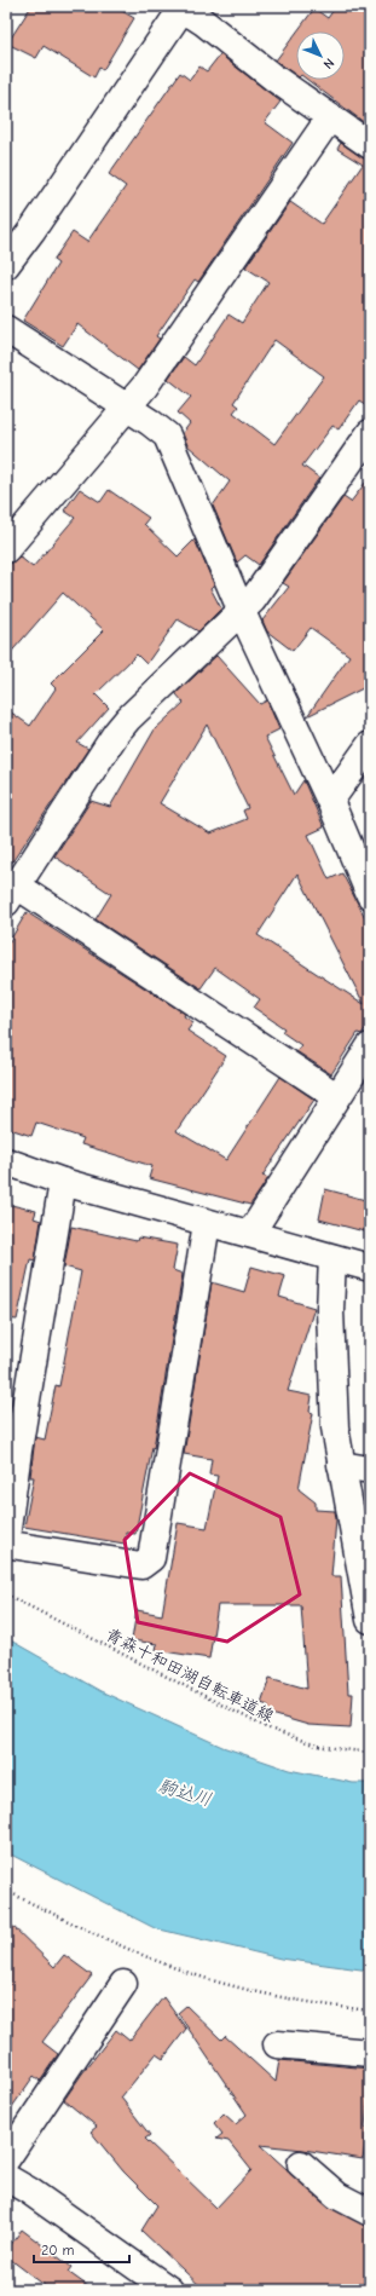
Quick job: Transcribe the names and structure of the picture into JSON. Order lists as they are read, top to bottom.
{
  "streets": {
    "path": ["青森十和田湖自転車道線"]
  },
  "water": ["駒込川"],
  "scale_bar": "20 m",
  "north": "bottom right"
}
